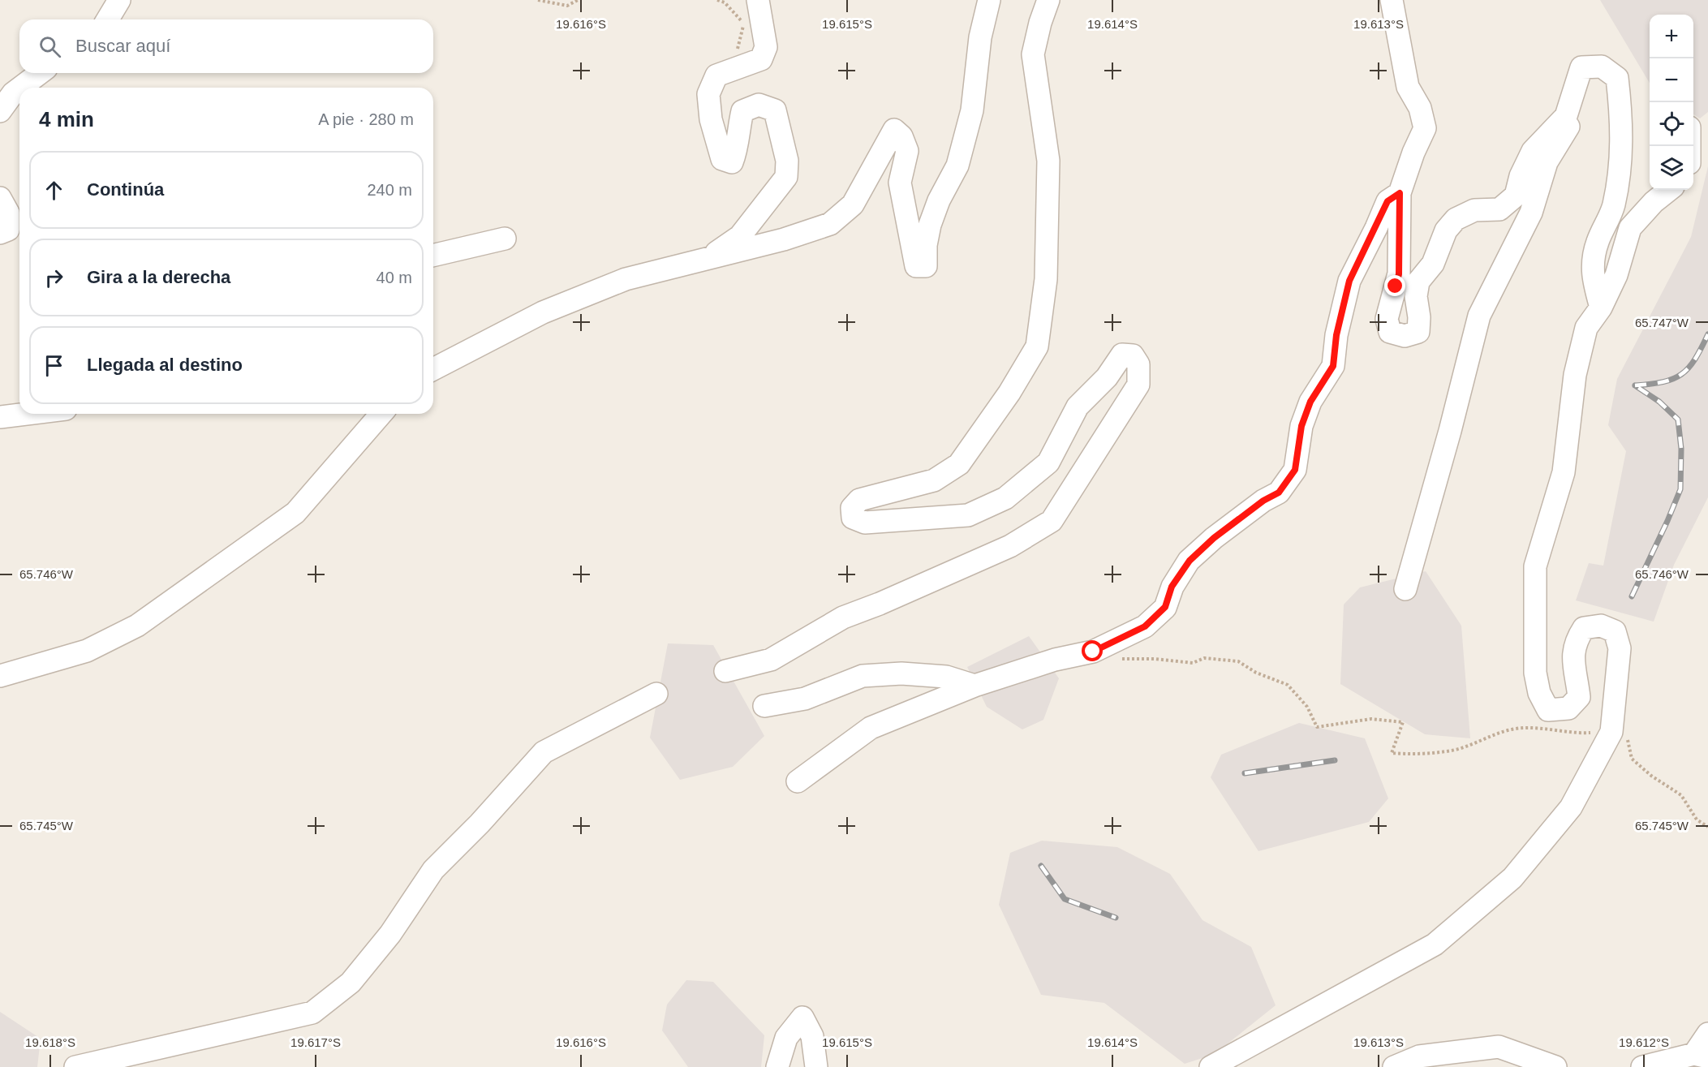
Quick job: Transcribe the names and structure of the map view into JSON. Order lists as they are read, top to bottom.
{
  "page": {
    "map_buttons": ["+", "−"],
    "search": "Buscar aquí",
    "heading": ["4 min", "A pie · 280 m"],
    "list": [
      ["Continúa", "240 m"],
      ["Gira a la derecha", "40 m"],
      "Llegada al destino"
    ]
  },
  "coordinates": [
    "19.616°S",
    "19.615°S",
    "19.614°S",
    "19.613°S",
    "65.747°W",
    "65.746°W",
    "65.745°W",
    "19.618°S",
    "19.617°S",
    "19.612°S"
  ]
}
